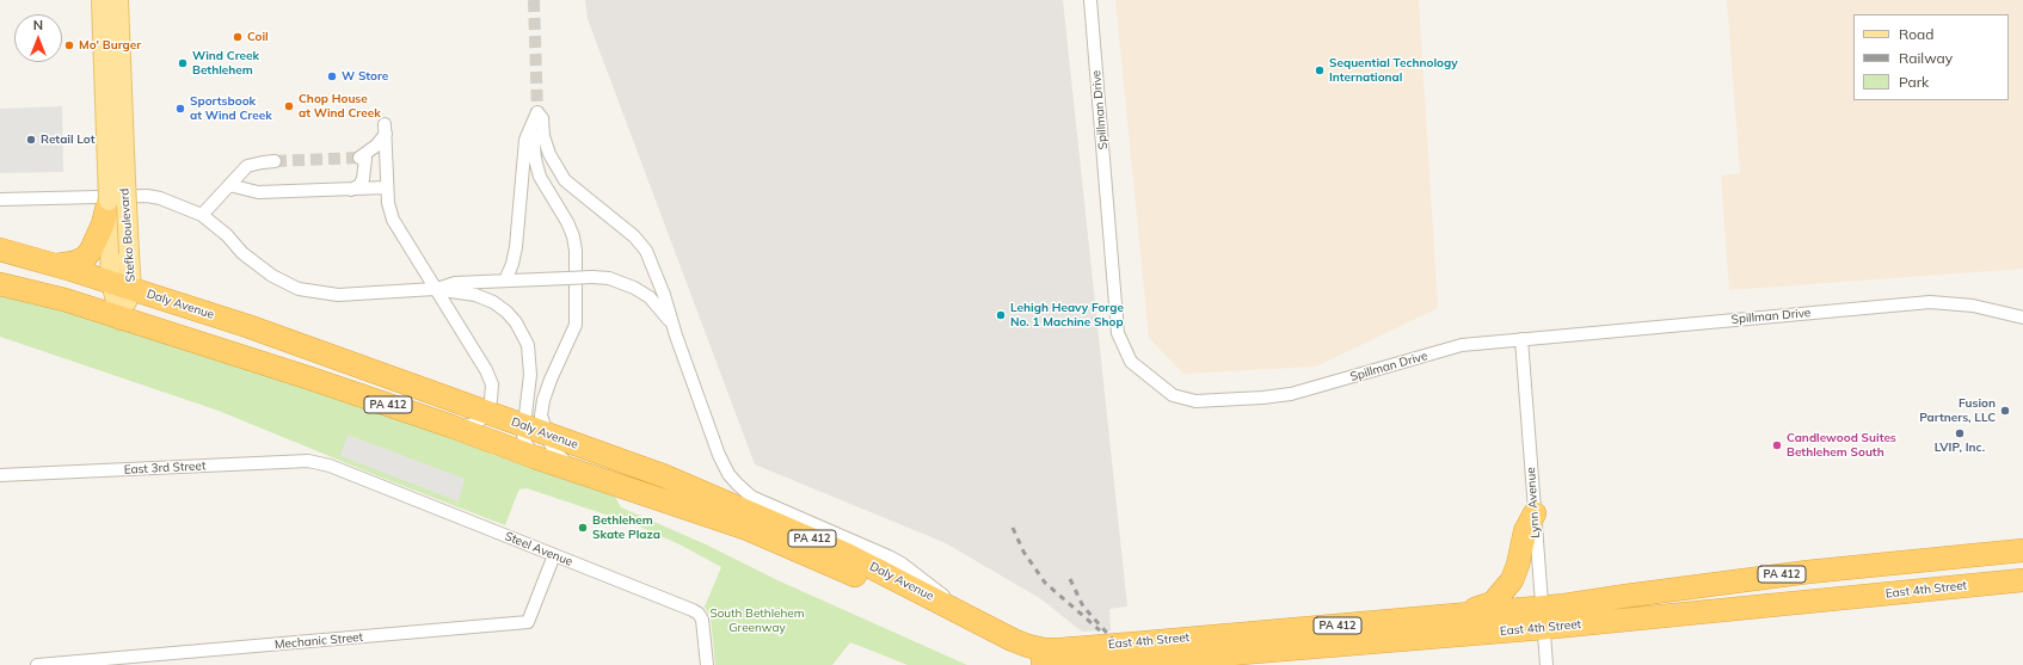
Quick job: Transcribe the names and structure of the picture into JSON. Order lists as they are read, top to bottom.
{
  "streets": {
    "highway": ["Daly Avenue", "PA 412", "East 4th Street"],
    "main road": ["Stefko Boulevard"],
    "street": [
      "Spillman Drive",
      "East 3rd Street",
      "Lynn Avenue",
      "Steel Avenue",
      "Mechanic Street"
    ]
  },
  "crossings": [
    ["Spillman Drive", "Lynn Avenue"],
    ["Stefko Boulevard", "Daly Avenue"],
    ["Daly Avenue", "East 4th Street"],
    ["East 3rd Street", "Steel Avenue"],
    ["Lynn Avenue", "East 4th Street"],
    ["Steel Avenue", "Mechanic Street"]
  ],
  "parks": ["South Bethlehem Greenway"],
  "places": [
    "Coil",
    "Mo' Burger",
    "Wind Creek Bethlehem",
    "Sequential Technology International",
    "W Store",
    "Chop House at Wind Creek",
    "Sportsbook at Wind Creek",
    "Retail Lot",
    "Lehigh Heavy Forge No. 1 Machine Shop",
    "Fusion Partners, LLC",
    "LVIP, Inc.",
    "Candlewood Suites Bethlehem South",
    "Bethlehem Skate Plaza"
  ],
  "legend": ["Road", "Railway", "Park"],
  "north": "top"
}
